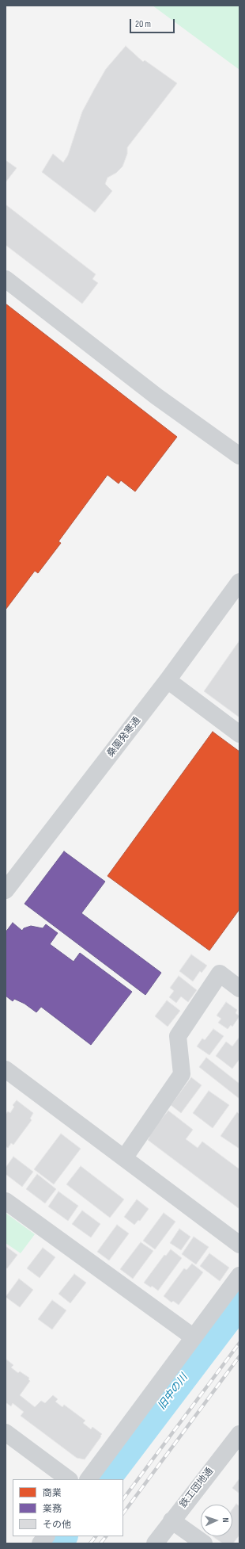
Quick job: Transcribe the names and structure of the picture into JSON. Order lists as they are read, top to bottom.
{
  "streets": {
    "street": ["桑園発寒通", "鉄工団地通"]
  },
  "water": ["旧中の川"],
  "legend": ["商業", "業務", "その他"],
  "scale_bar": "20 m",
  "north": "right"
}
